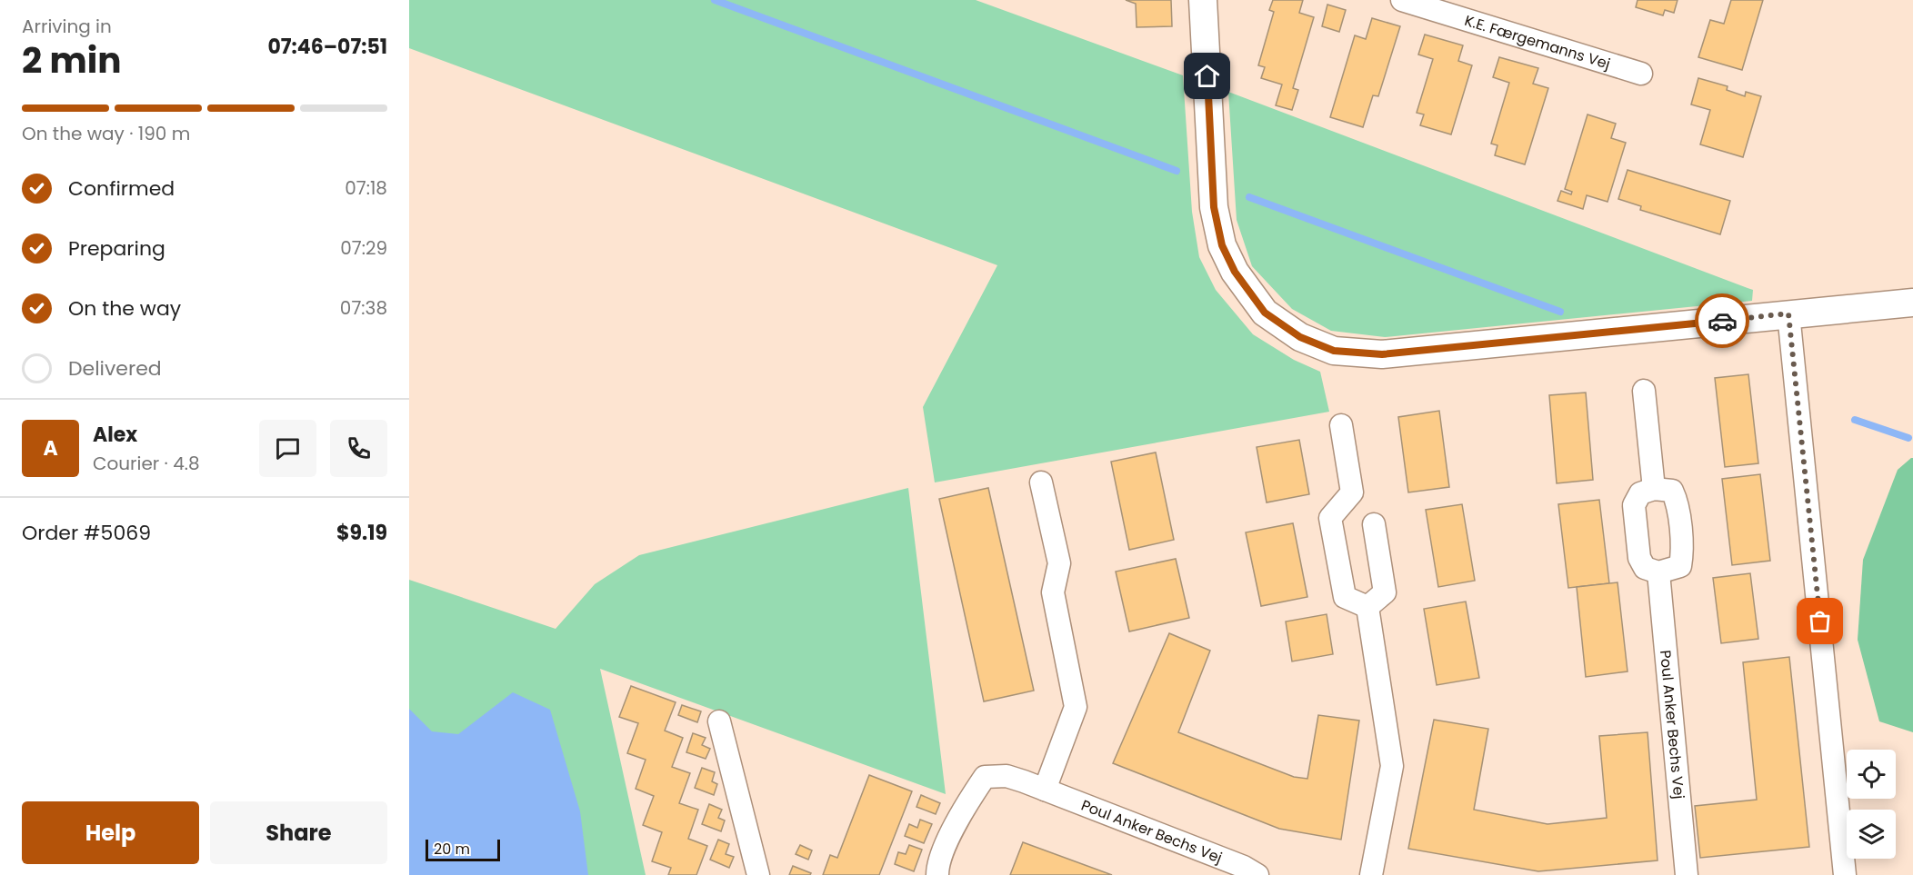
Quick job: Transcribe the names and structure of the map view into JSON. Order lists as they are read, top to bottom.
{
  "streets": {
    "street": ["K.E. Færgemanns Vej", "Poul Anker Bechs Vej"]
  },
  "scale_bar": "20 m",
  "page": {
    "heading": ["2 min", "Arriving in", "07:46–07:51"],
    "panel": [
      "Alex",
      "Courier · 4.8",
      "Order #5069",
      "$9.19"
    ],
    "bar": "On the way · 190 m",
    "list": [
      ["Confirmed", "07:18"],
      ["Preparing", "07:29"],
      ["On the way", "07:38"],
      "Delivered"
    ],
    "round": "A",
    "buttons": ["Help", "Share"],
    "scale": "20 m"
  }
}
